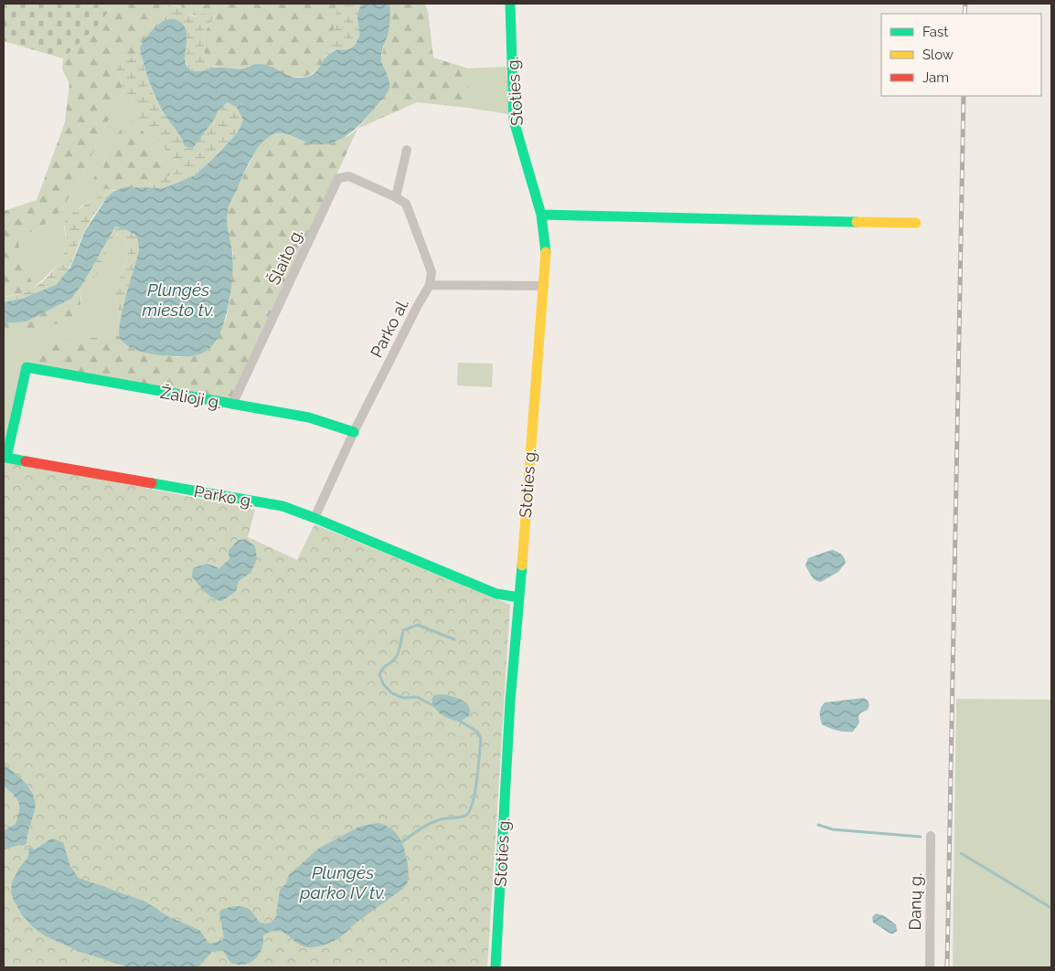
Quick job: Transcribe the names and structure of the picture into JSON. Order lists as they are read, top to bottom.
{
  "streets": {
    "street": [
      "Stoties g.",
      "Šlaito g.",
      "Parko al.",
      "Žalioji g.",
      "Parko g.",
      "Danų g."
    ]
  },
  "crossings": [
    ["Stoties g.", "Parko g."],
    ["Šlaito g.", "Žalioji g."],
    ["Parko al.", "Žalioji g."],
    ["Parko al.", "Parko g."],
    ["Žalioji g.", "Parko g."]
  ],
  "water": ["Plungės miesto tv.", "Plungės parko IV tv."],
  "legend": ["Fast", "Slow", "Jam"]
}
